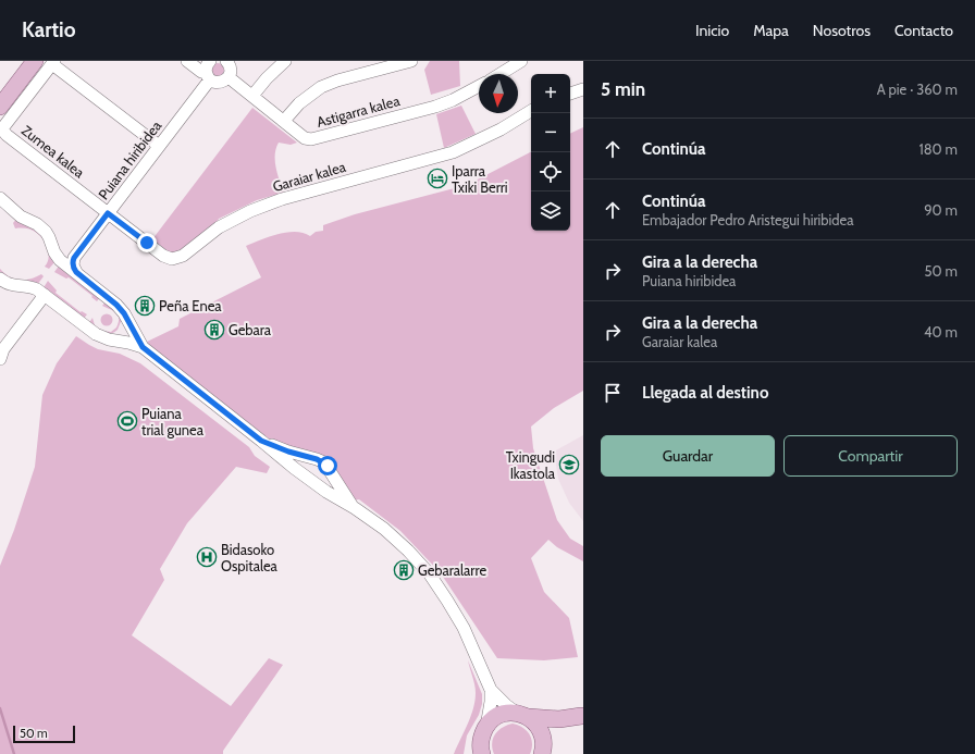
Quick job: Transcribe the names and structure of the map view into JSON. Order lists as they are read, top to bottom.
{
  "streets": {
    "street": [
      "Astigarra kalea",
      "Zumea kalea",
      "Puiana hiribidea",
      "Garaiar kalea"
    ]
  },
  "crossings": [
    ["Zumea kalea", "Puiana hiribidea"],
    ["Zumea kalea", "Garaiar kalea"],
    ["Puiana hiribidea", "Garaiar kalea"]
  ],
  "places": {
    "hotel": ["Iparra Txiki Berri"],
    "building": ["Peña Enea", "Gebara", "Gebaralarre"],
    "sports": ["Puiana trial gunea"],
    "school or university": ["Txingudi Ikastola"],
    "hospital": ["Bidasoko Ospitalea"]
  },
  "scale_bar": "50 m",
  "north": "bottom",
  "page": {
    "header": "Kartio",
    "nav": [
      "Inicio",
      "Mapa",
      "Nosotros",
      "Contacto"
    ],
    "heading": ["5 min", "A pie · 360 m"],
    "map_buttons": ["+", "−"],
    "list": [
      ["Continúa", "180 m"],
      ["Continúa", "Embajador Pedro Aristegui hiribidea", "90 m"],
      ["Gira a la derecha", "Puiana hiribidea", "50 m"],
      ["Gira a la derecha", "Garaiar kalea", "40 m"],
      "Llegada al destino"
    ],
    "buttons": ["Guardar", "Compartir"],
    "scale": "50 m"
  }
}
